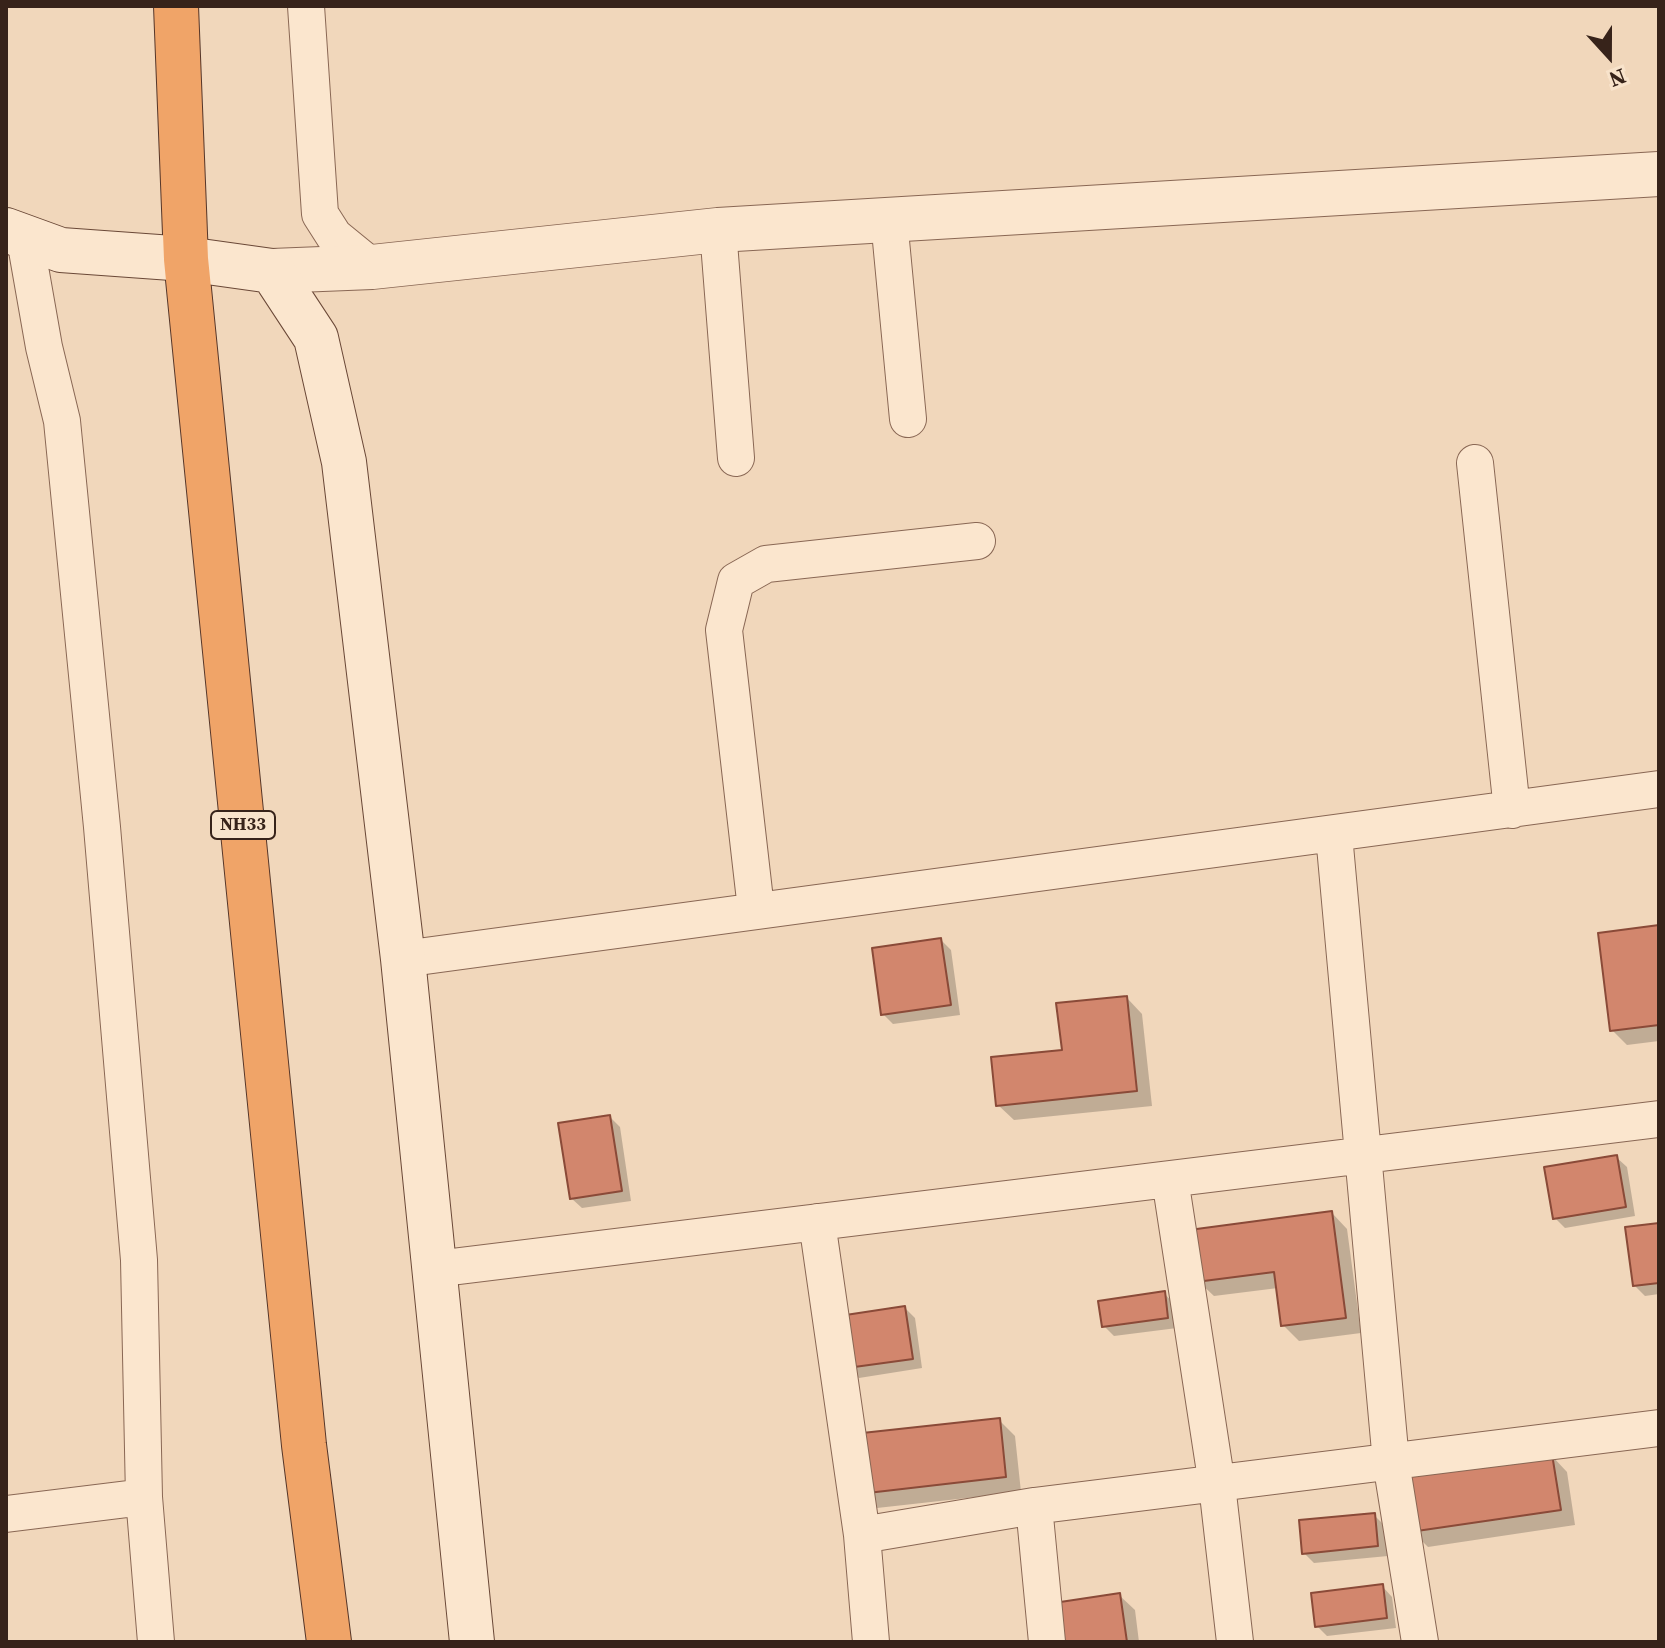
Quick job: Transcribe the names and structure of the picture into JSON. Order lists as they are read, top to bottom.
{
  "streets": {
    "highway": ["NH33"]
  },
  "north": "bottom"
}
